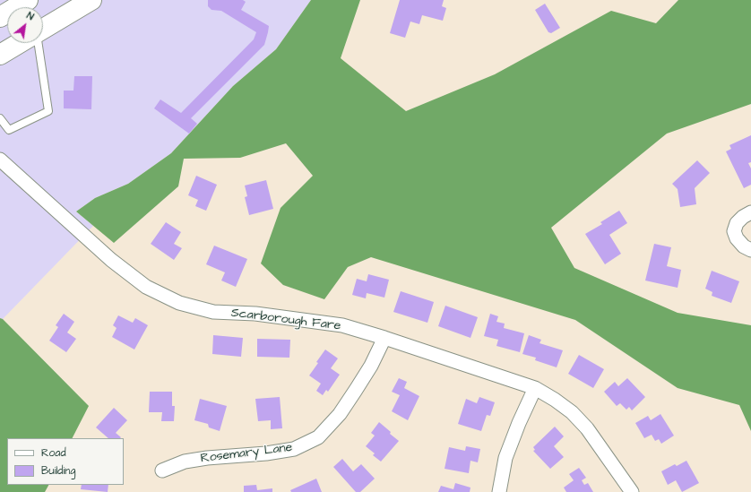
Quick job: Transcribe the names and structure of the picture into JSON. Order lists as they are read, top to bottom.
{
  "streets": {
    "street": ["Scarborough Fare", "Rosemary Lane"]
  },
  "crossings": [
    ["Scarborough Fare", "Rosemary Lane"]
  ],
  "legend": ["Road", "Building"],
  "north": "top right"
}
